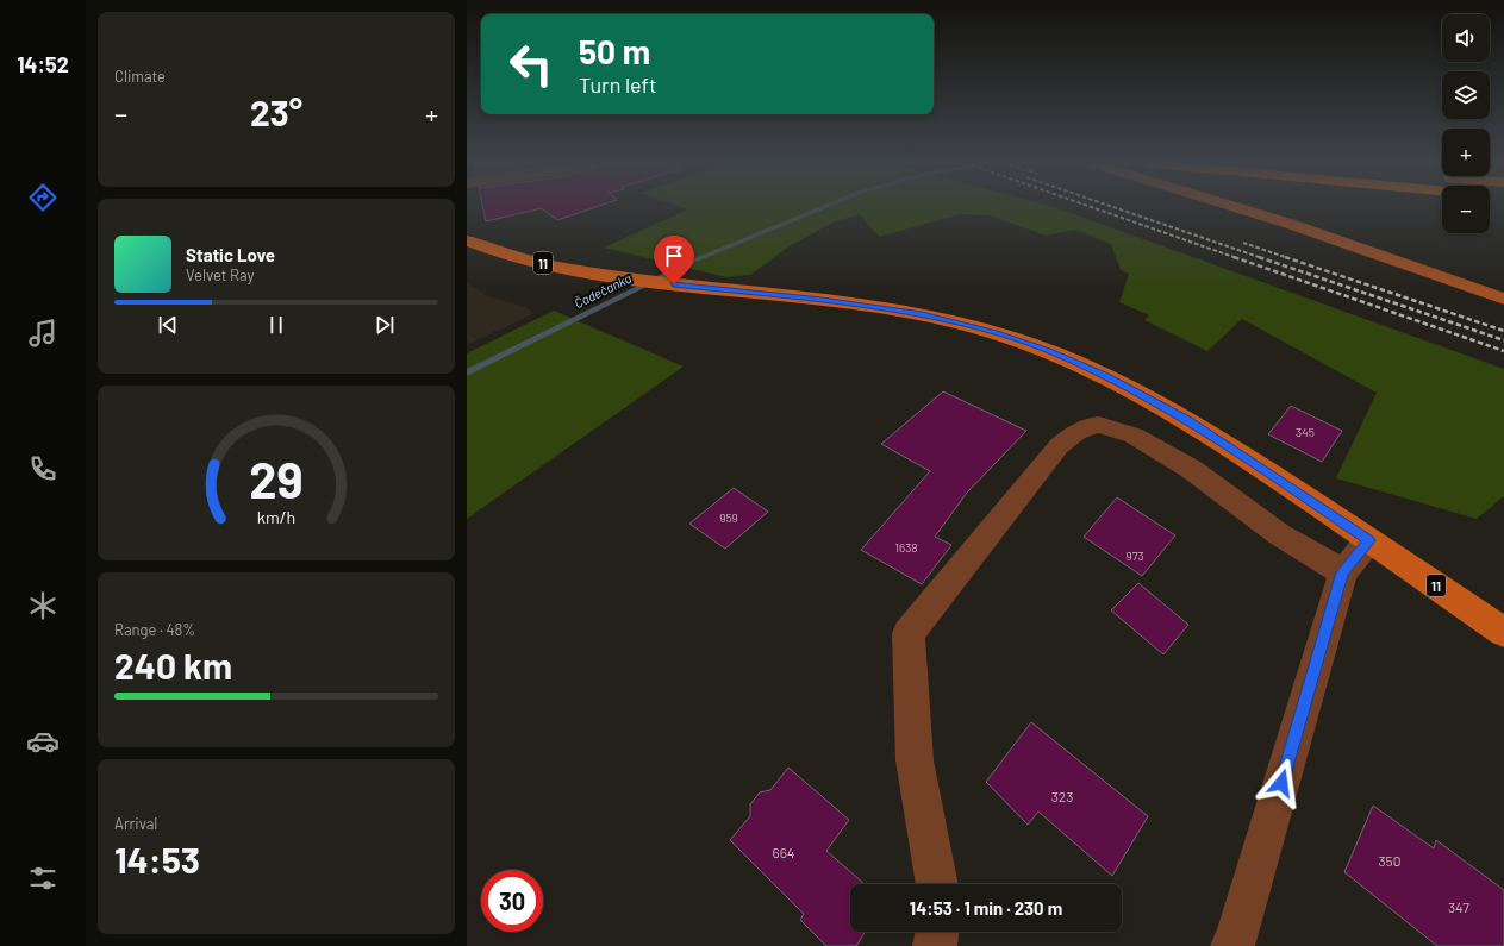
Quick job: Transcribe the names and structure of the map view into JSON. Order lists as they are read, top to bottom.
{
  "streets": {
    "main road": ["11"]
  },
  "water": ["Čadečanka"],
  "house_numbers": [
    "345",
    "959",
    "1638",
    "973",
    "323",
    "664",
    "350",
    "347"
  ],
  "page": {
    "tabs": "14:52",
    "tile": [
      "Climate",
      ["Range · 48%", "240 km"],
      ["Arrival", "14:53"]
    ],
    "map_buttons": ["+", "−"],
    "turn": ["50 m", "Turn left"],
    "heat": ["−", "23°", "+"],
    "song": ["Static Love", "Velvet Ray"],
    "limit": "30",
    "trip": "14:53 · 1 min · 230 m",
    "gauge": ["29", "km/h"]
  }
}
